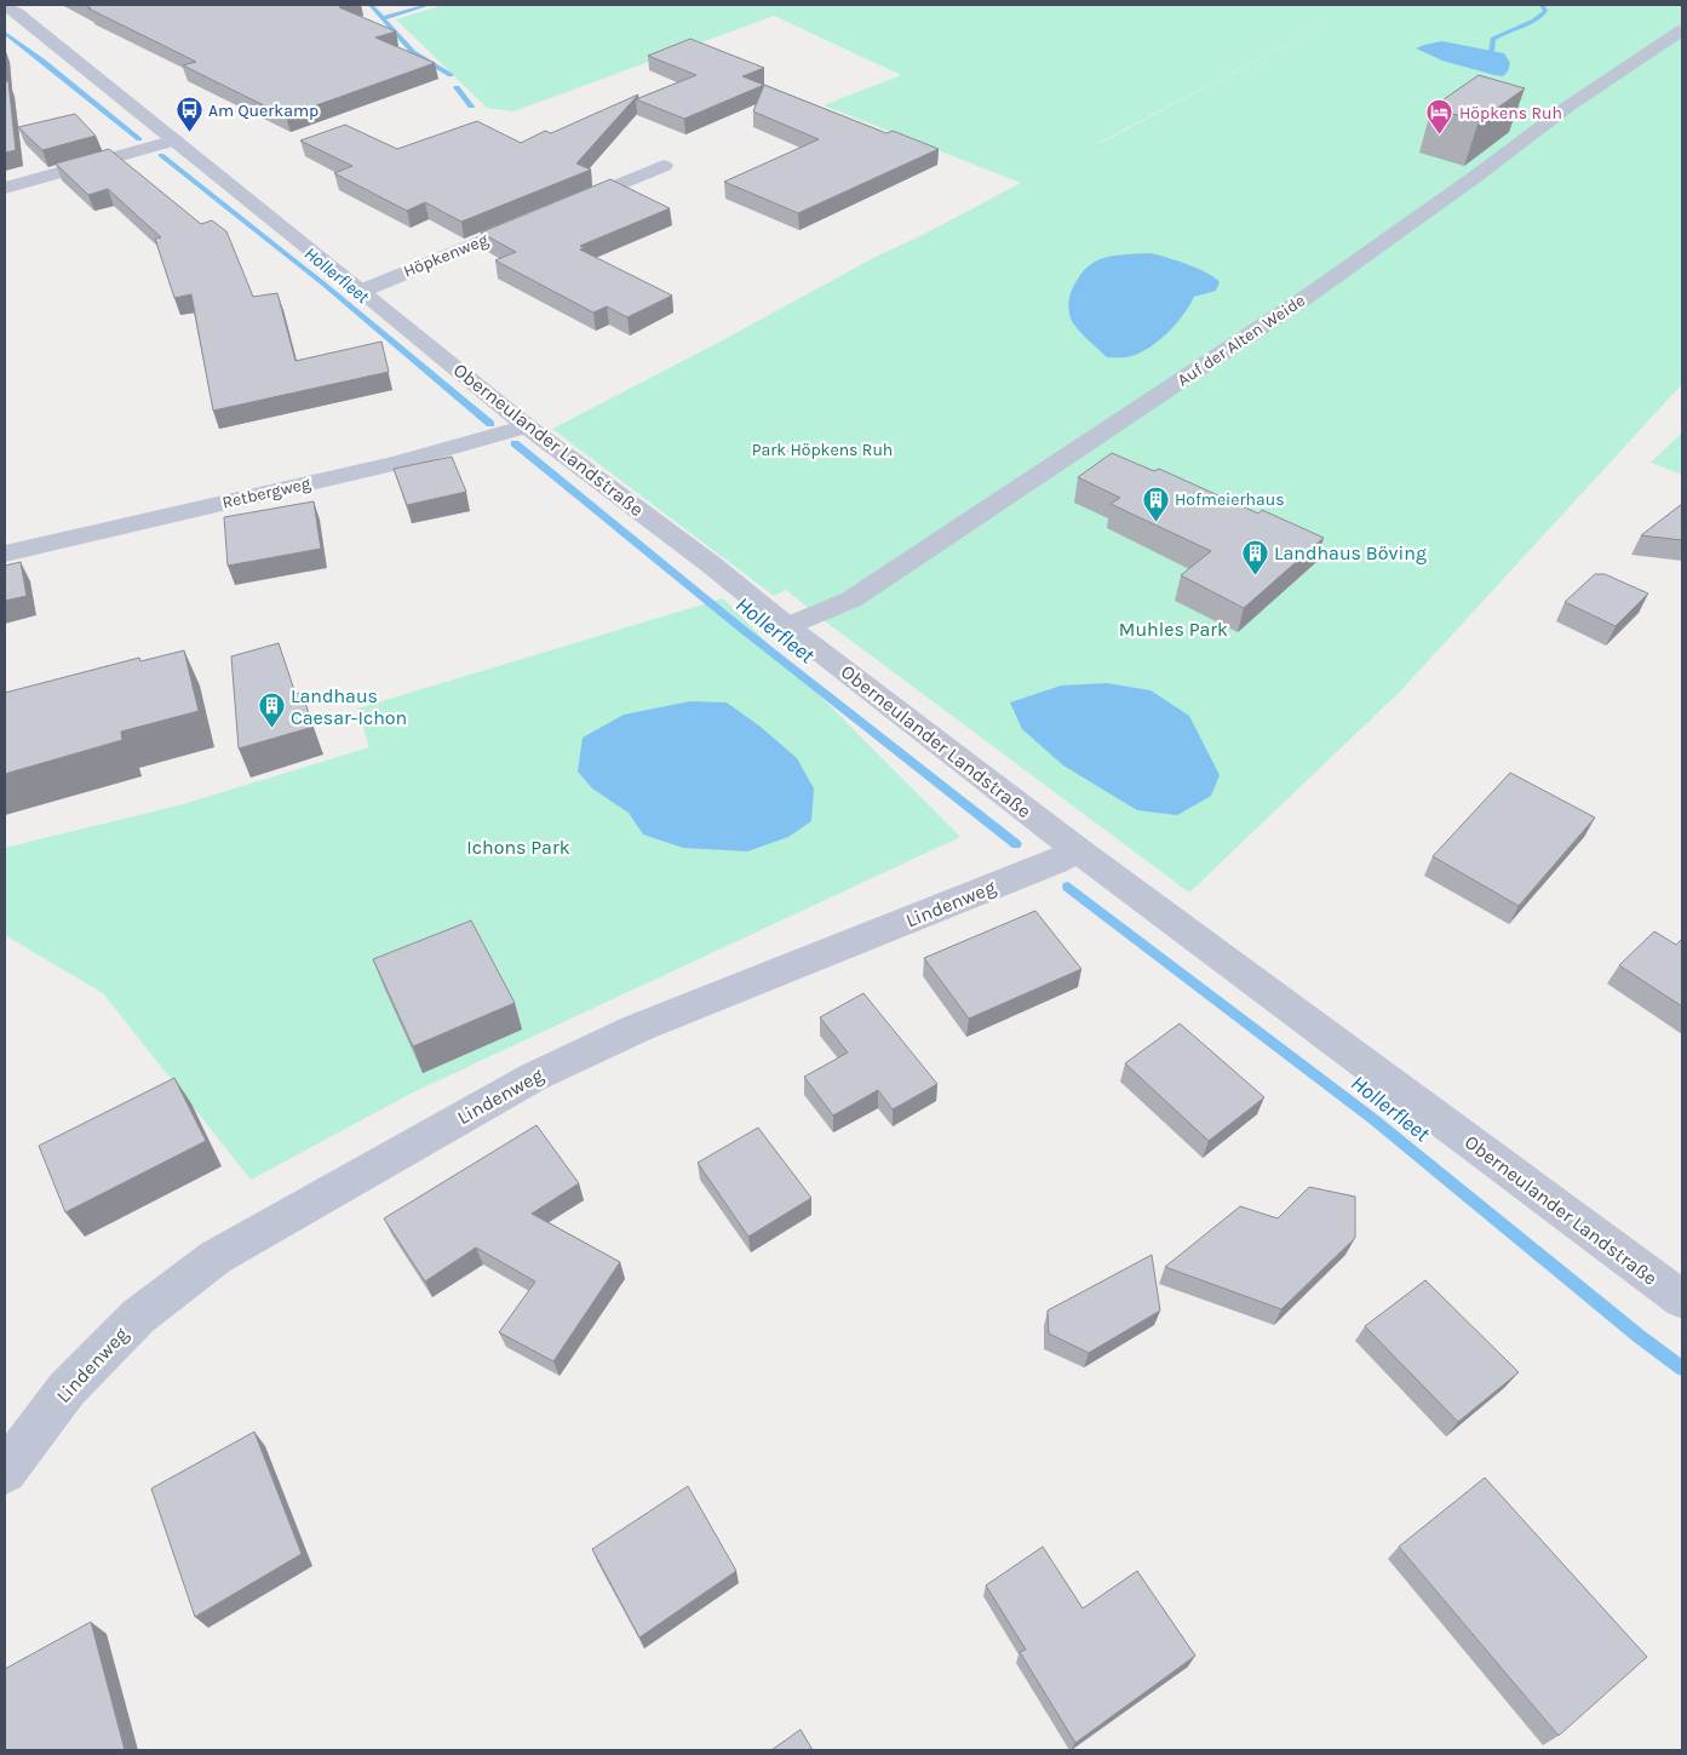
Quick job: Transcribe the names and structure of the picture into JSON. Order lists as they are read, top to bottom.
{
  "streets": {
    "street": [
      "Höpkenweg",
      "Auf der Alten Weide",
      "Oberneulander Landstraße",
      "Retbergweg",
      "Lindenweg"
    ]
  },
  "crossings": [
    ["Höpkenweg", "Oberneulander Landstraße"],
    ["Auf der Alten Weide", "Oberneulander Landstraße"],
    ["Oberneulander Landstraße", "Retbergweg"],
    ["Oberneulander Landstraße", "Lindenweg"]
  ],
  "water": ["Hollerfleet"],
  "parks": ["Park Höpkens Ruh", "Muhles Park", "Ichons Park"],
  "places": {
    "bus stop": ["Am Querkamp"],
    "hotel": ["Höpkens Ruh"],
    "building": ["Hofmeierhaus", "Landhaus Böving", "Landhaus Caesar-Ichon"]
  }
}
